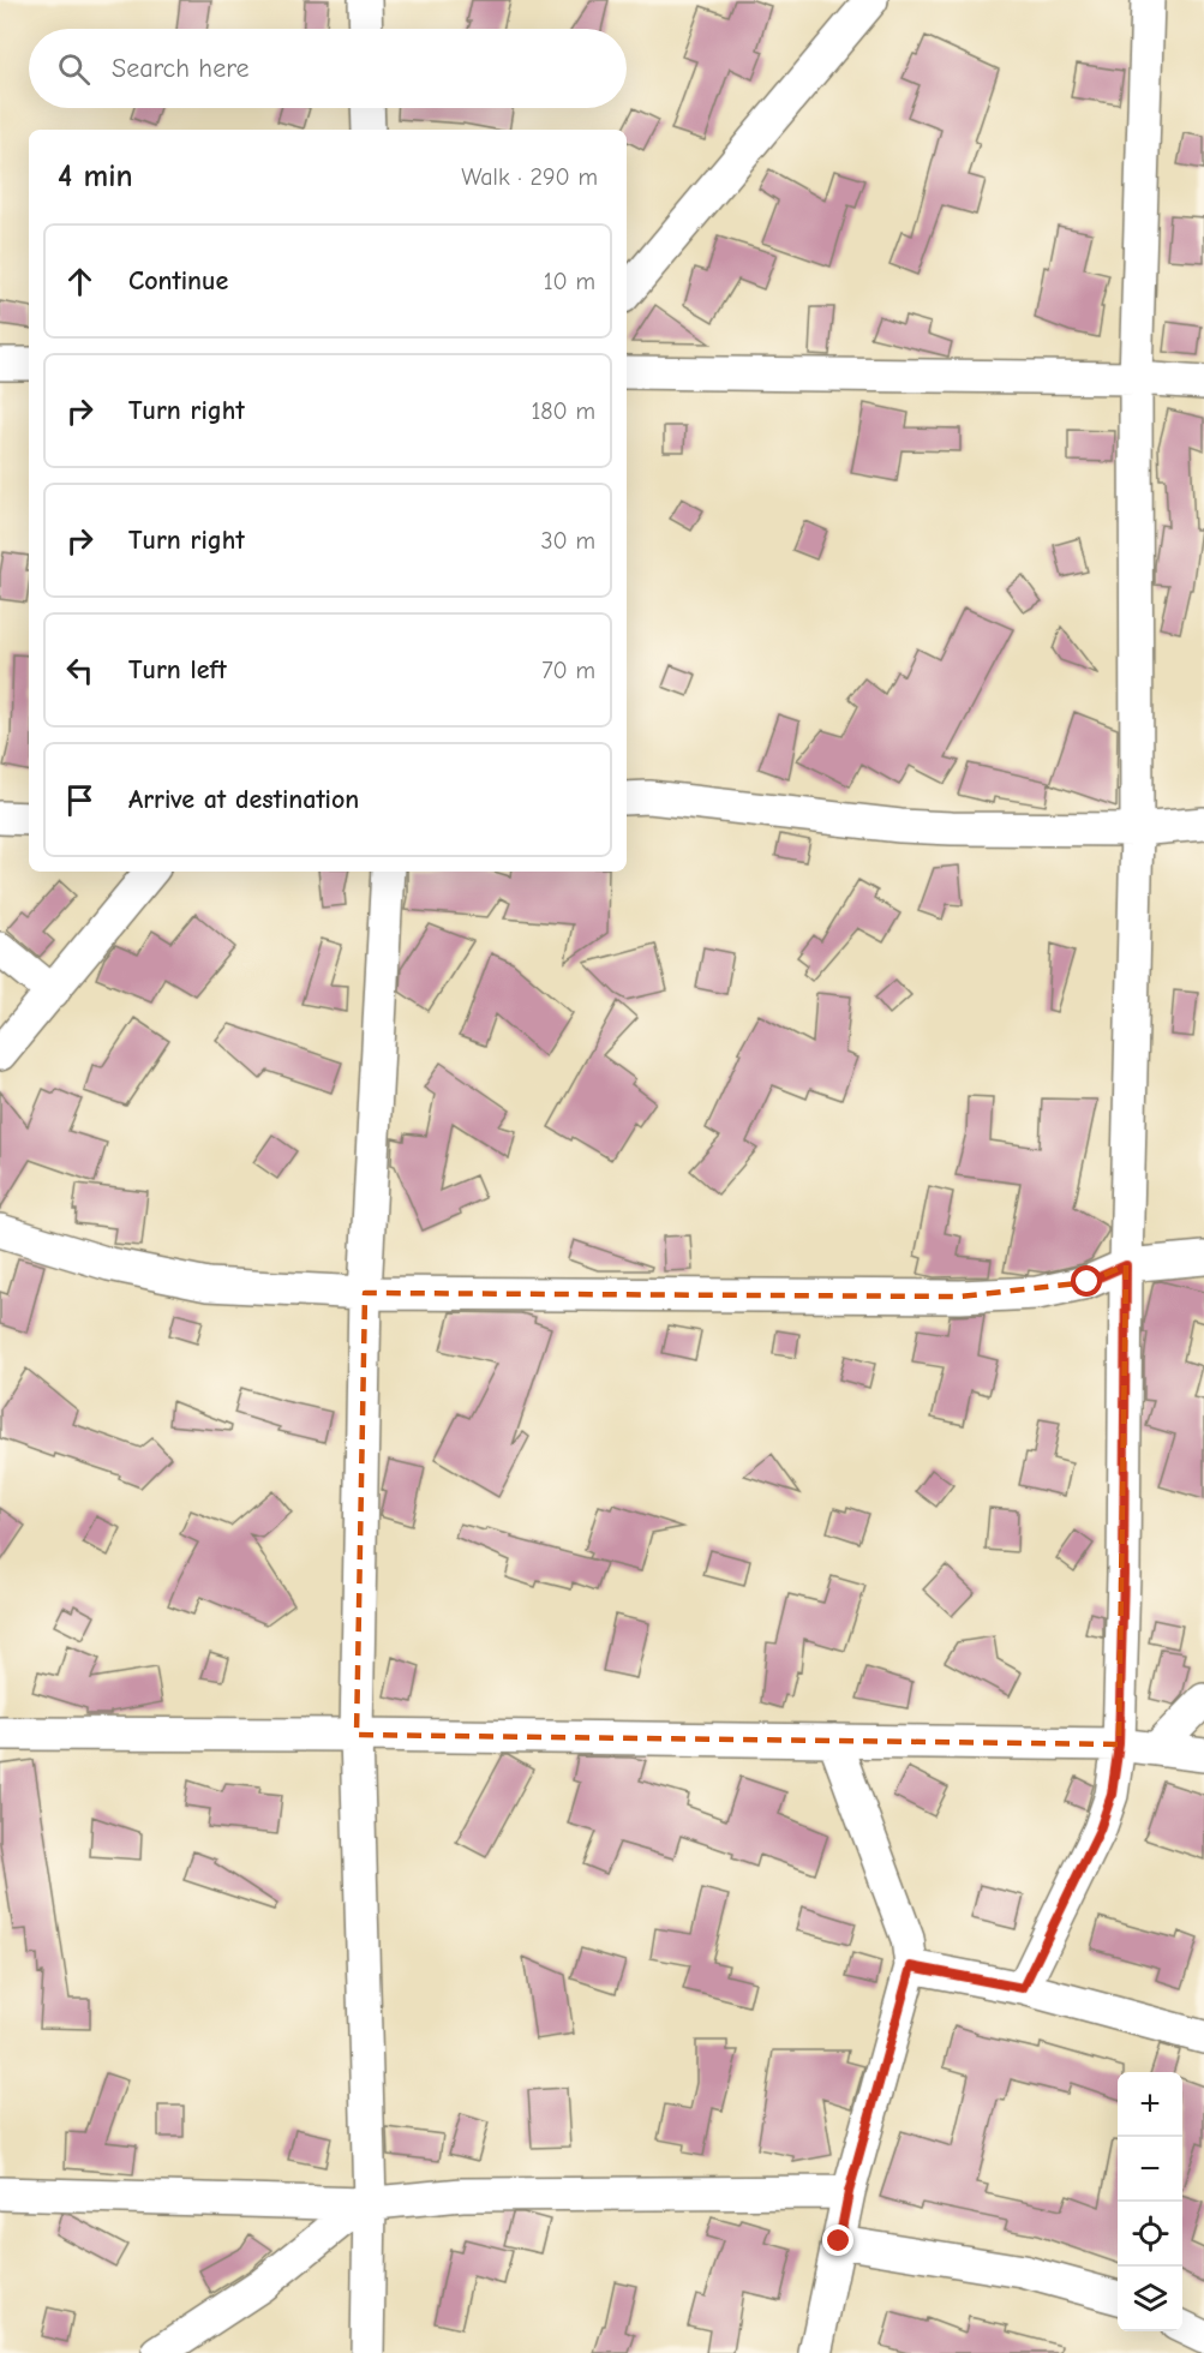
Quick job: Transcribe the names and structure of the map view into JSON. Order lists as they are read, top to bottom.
{
  "page": {
    "search": "Search here",
    "heading": ["4 min", "Walk · 290 m"],
    "list": [
      ["Continue", "10 m"],
      ["Turn right", "180 m"],
      ["Turn right", "30 m"],
      ["Turn left", "70 m"],
      "Arrive at destination"
    ],
    "map_buttons": ["+", "−"]
  }
}
